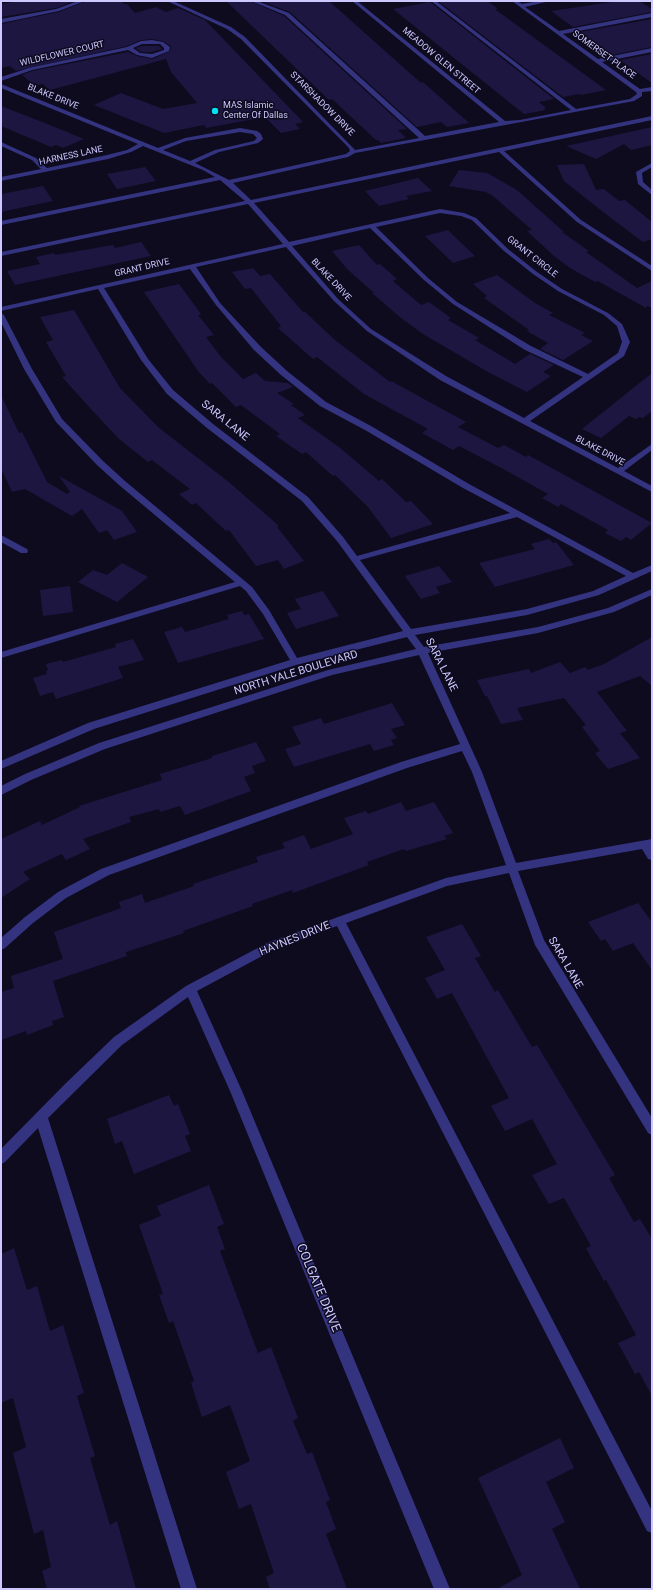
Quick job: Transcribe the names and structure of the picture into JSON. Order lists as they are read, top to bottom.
{
  "streets": {
    "street": [
      "WILDFLOWER COURT",
      "SOMERSET PLACE",
      "MEADOW GLEN STREET",
      "BLAKE DRIVE",
      "STARSHADOW DRIVE",
      "HARNESS LANE",
      "GRANT CIRCLE",
      "GRANT DRIVE",
      "SARA LANE",
      "NORTH YALE BOULEVARD",
      "HAYNES DRIVE",
      "COLGATE DRIVE"
    ]
  },
  "crossings": [
    ["SOMERSET PLACE", "MEADOW GLEN STREET"],
    ["BLAKE DRIVE", "STARSHADOW DRIVE"],
    ["BLAKE DRIVE", "HARNESS LANE"],
    ["BLAKE DRIVE", "GRANT CIRCLE"],
    ["BLAKE DRIVE", "GRANT DRIVE"],
    ["GRANT CIRCLE", "GRANT DRIVE"],
    ["GRANT DRIVE", "SARA LANE"],
    ["SARA LANE", "NORTH YALE BOULEVARD"],
    ["SARA LANE", "HAYNES DRIVE"],
    ["HAYNES DRIVE", "COLGATE DRIVE"]
  ],
  "places": ["MAS Islamic Center Of Dallas"]
}
